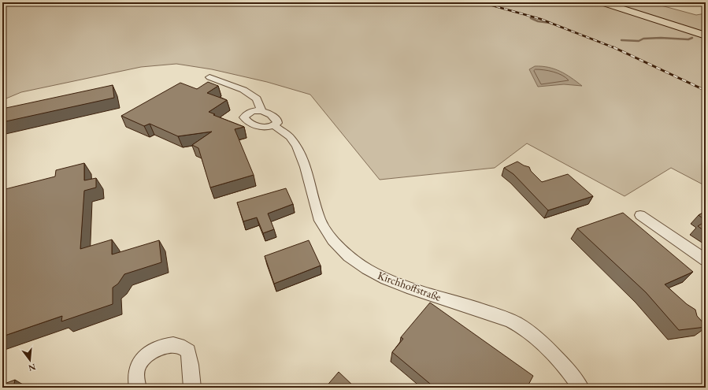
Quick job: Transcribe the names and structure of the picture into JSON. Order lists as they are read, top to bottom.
{
  "streets": {
    "street": ["Kirchhoffstraße"]
  },
  "north": "bottom"
}
